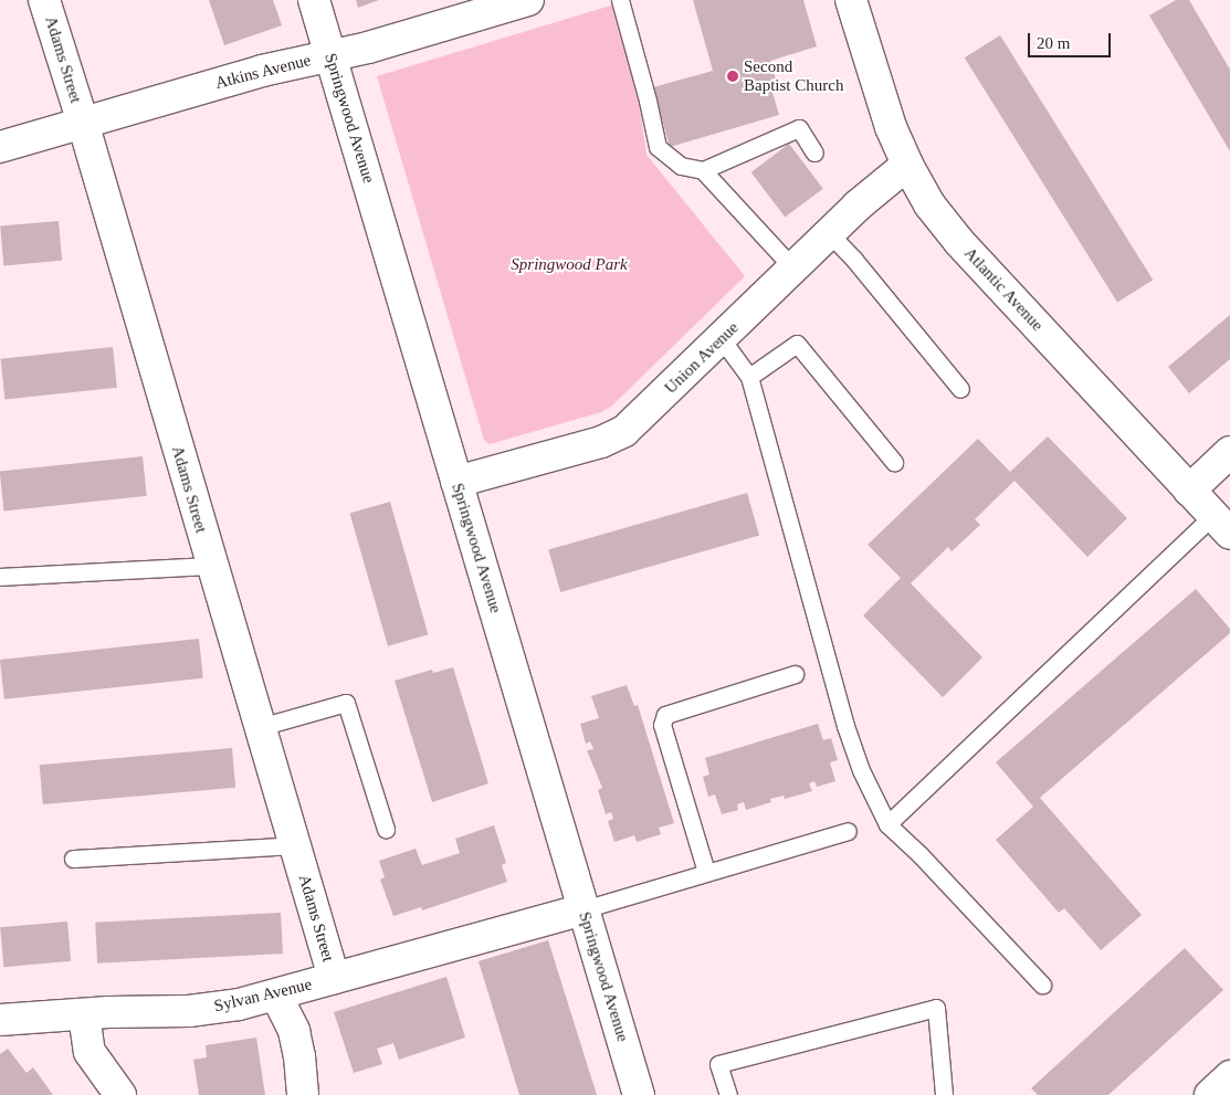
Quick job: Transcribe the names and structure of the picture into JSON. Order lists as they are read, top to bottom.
{
  "streets": {
    "street": [
      "Adams Street",
      "Atkins Avenue",
      "Springwood Avenue",
      "Atlantic Avenue",
      "Union Avenue",
      "Sylvan Avenue"
    ]
  },
  "crossings": [
    ["Adams Street", "Atkins Avenue"],
    ["Adams Street", "Sylvan Avenue"],
    ["Atkins Avenue", "Springwood Avenue"],
    ["Springwood Avenue", "Union Avenue"],
    ["Springwood Avenue", "Sylvan Avenue"],
    ["Atlantic Avenue", "Union Avenue"]
  ],
  "parks": ["Springwood Park"],
  "places": ["Second Baptist Church"],
  "scale_bar": "20 m"
}
